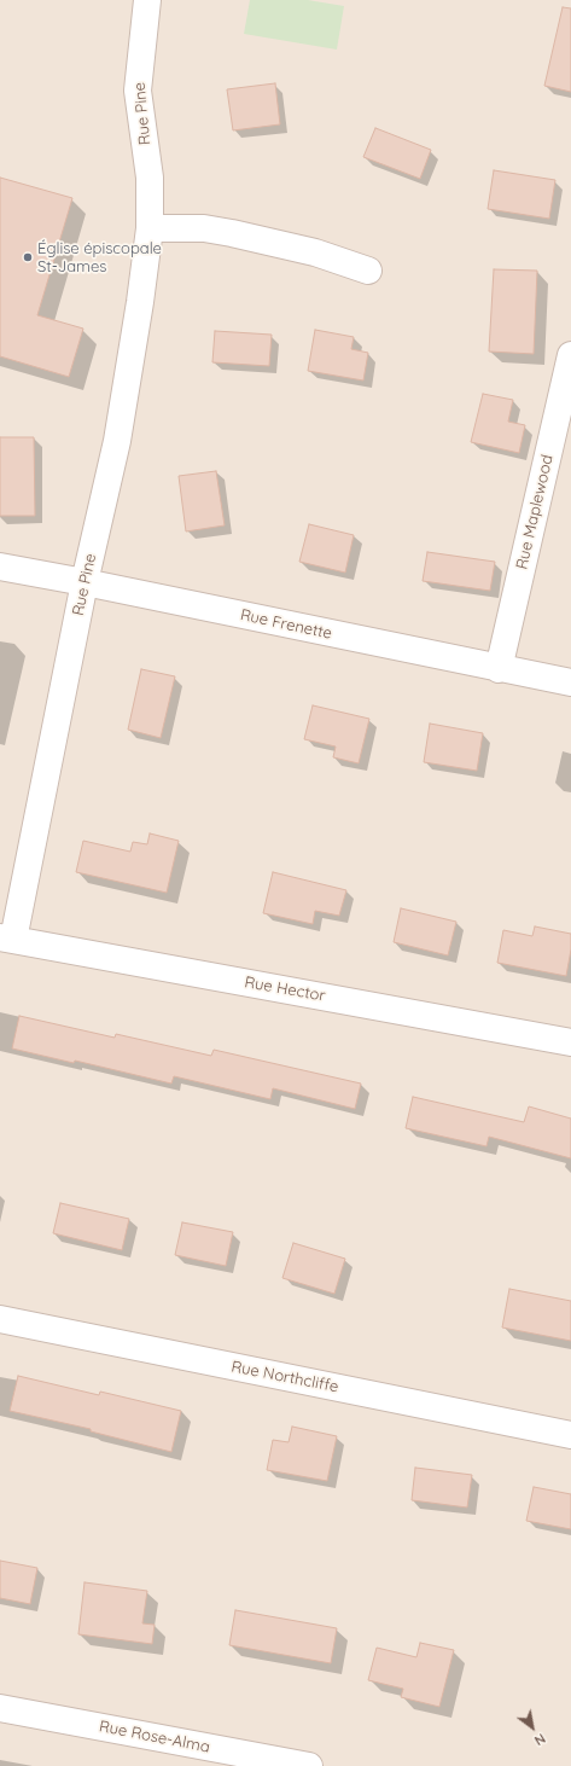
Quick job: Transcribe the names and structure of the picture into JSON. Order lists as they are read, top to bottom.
{
  "streets": {
    "street": [
      "Rue Pine",
      "Rue Maplewood",
      "Rue Frenette",
      "Rue Hector",
      "Rue Northcliffe",
      "Rue Rose-Alma"
    ]
  },
  "crossings": [
    ["Rue Pine", "Rue Frenette"],
    ["Rue Pine", "Rue Hector"],
    ["Rue Maplewood", "Rue Frenette"]
  ],
  "places": ["Église épiscopale St-James"],
  "north": "bottom right"
}
